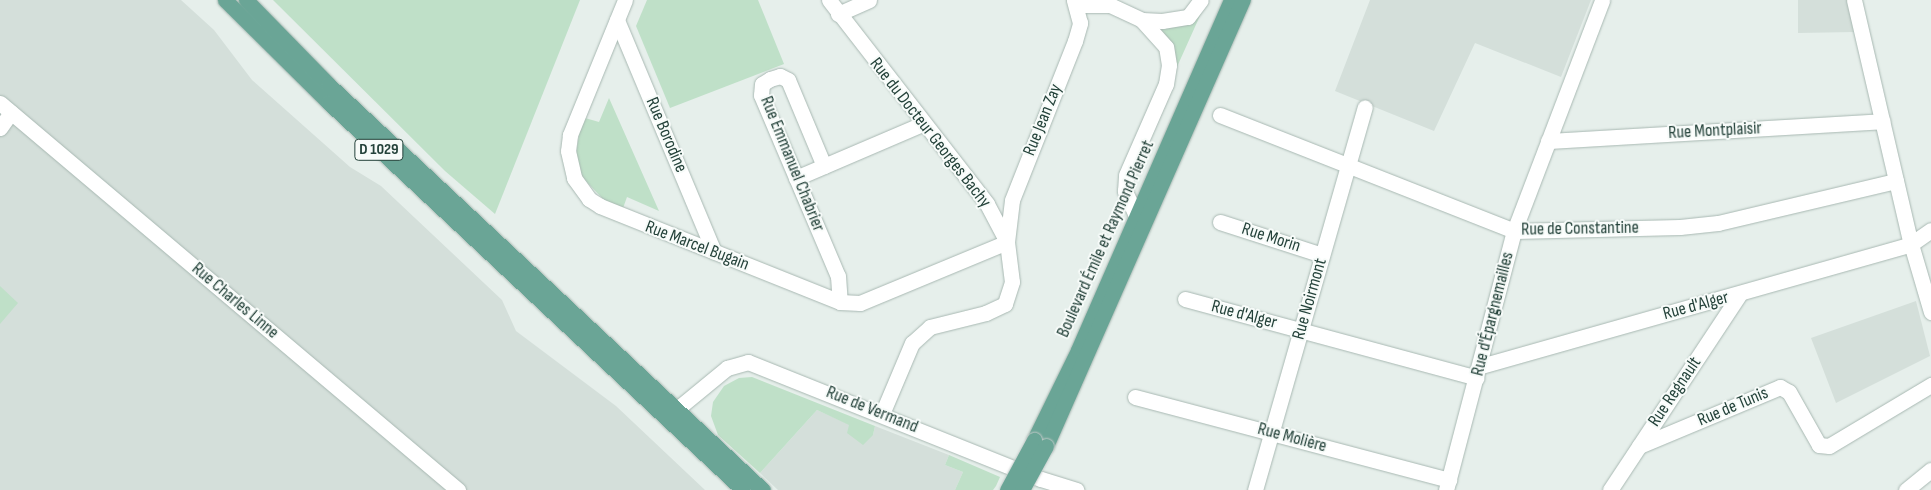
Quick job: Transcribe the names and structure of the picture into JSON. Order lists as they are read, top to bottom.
{
  "streets": {
    "main road": ["D 1029", "Boulevard Émile et Raymond Pierret"],
    "street": [
      "Rue Jean Zay",
      "Rue Montplaisir",
      "Rue du Docteur Georges Bachy",
      "Rue Borodine",
      "Rue Emmanuel Chabrier",
      "Rue de Constantine",
      "Rue Morin",
      "Rue Marcel Bugain",
      "Rue Noirmont",
      "Rue Charles Linne",
      "Rue d'Alger",
      "Rue d'Épargnemailles",
      "Rue Regnault",
      "Rue de Tunis",
      "Rue de Vermand",
      "Rue Molière"
    ]
  },
  "crossings": [
    ["Rue Jean Zay", "Rue du Docteur Georges Bachy"],
    ["Rue Jean Zay", "Rue Marcel Bugain"],
    ["Rue Montplaisir", "Rue d'Épargnemailles"],
    ["Rue du Docteur Georges Bachy", "Rue Marcel Bugain"],
    ["Rue du Docteur Georges Bachy", "Rue de Vermand"],
    ["Rue Borodine", "Rue Marcel Bugain"],
    ["D 1029", "Rue de Vermand"],
    ["Rue Emmanuel Chabrier", "Rue Marcel Bugain"],
    ["Rue de Constantine", "Rue Noirmont"],
    ["Rue de Constantine", "Rue d'Épargnemailles"],
    ["Rue Morin", "Rue Noirmont"],
    ["Rue Noirmont", "Rue d'Alger"],
    ["Rue Noirmont", "Rue Molière"],
    ["Rue d'Alger", "Rue d'Épargnemailles"],
    ["Rue d'Alger", "Rue Regnault"],
    ["Rue d'Épargnemailles", "Rue Molière"],
    ["Rue Regnault", "Rue de Tunis"]
  ]
}
